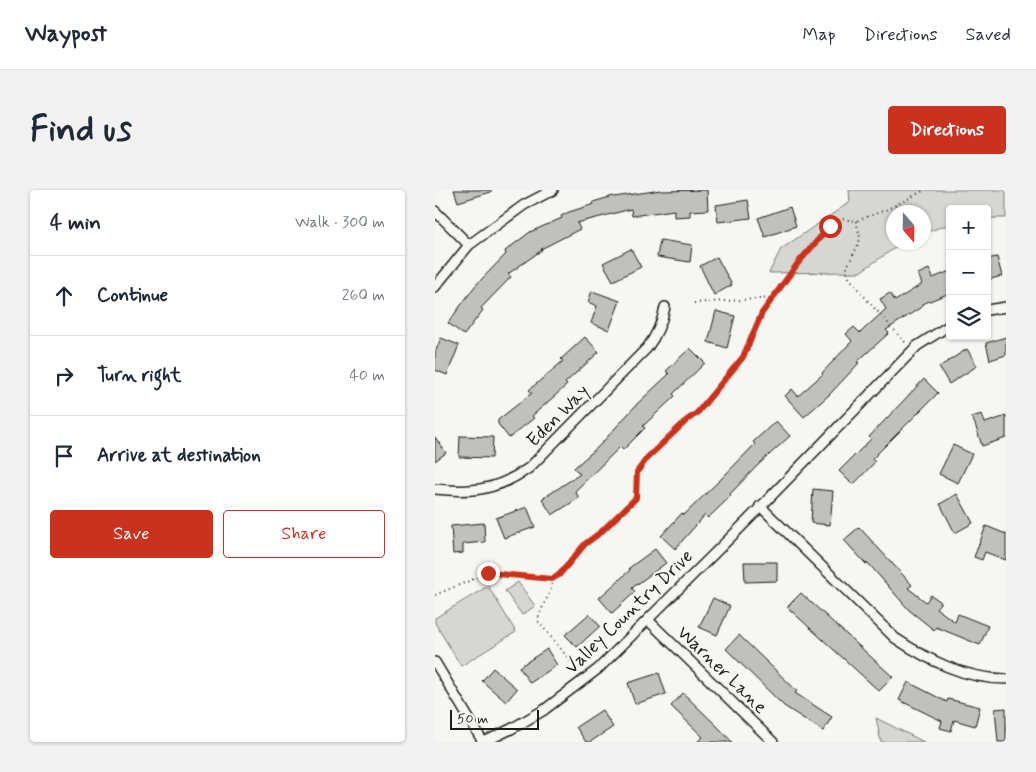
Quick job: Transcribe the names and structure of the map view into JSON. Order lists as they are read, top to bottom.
{
  "streets": {
    "street": ["Eden Way", "Valley Country Drive", "Warner Lane"]
  },
  "crossings": [
    ["Valley Country Drive", "Warner Lane"]
  ],
  "scale_bar": "50 m",
  "north": "bottom",
  "page": {
    "header": "Waypost",
    "nav": ["Map", "Directions", "Saved"],
    "buttons": [
      "Directions",
      ["Save", "Share"]
    ],
    "title": "Find us",
    "heading": ["4 min", "Walk · 300 m"],
    "map_buttons": ["+", "−"],
    "list": [
      ["Continue", "260 m"],
      ["Turn right", "40 m"],
      "Arrive at destination"
    ],
    "scale": "50 m"
  }
}
